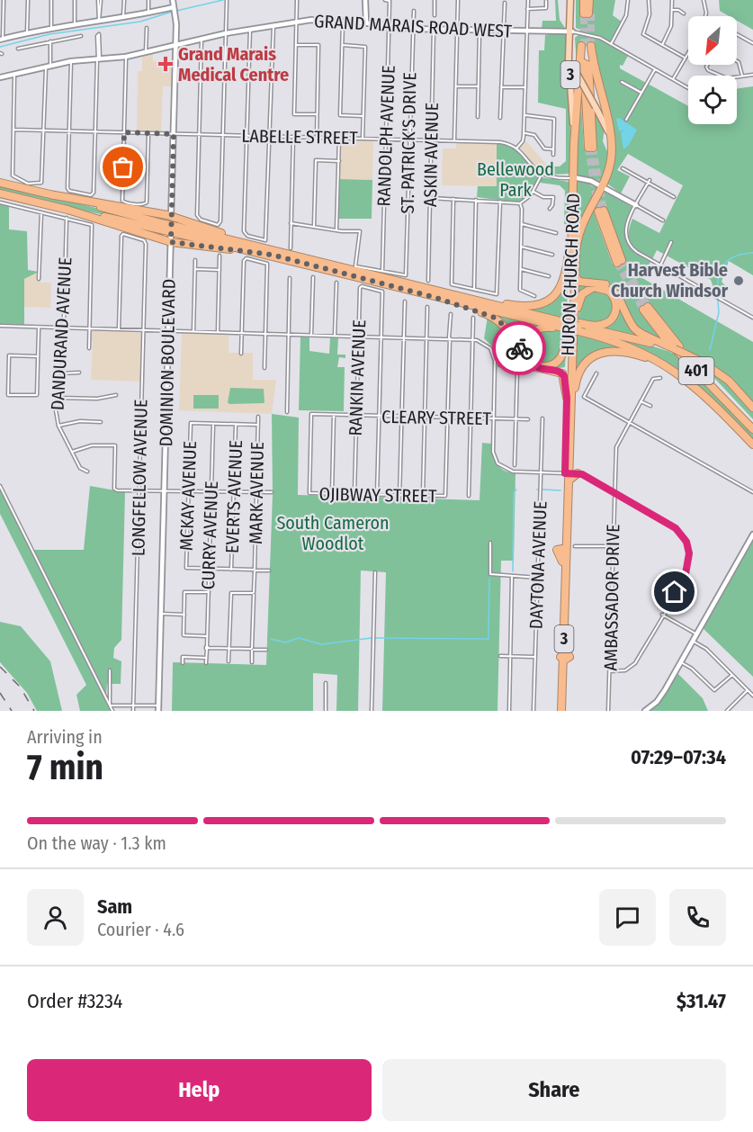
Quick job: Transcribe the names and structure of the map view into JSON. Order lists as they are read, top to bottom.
{
  "streets": {
    "highway": ["3", "HURON CHURCH ROAD", "401"],
    "street": [
      "GRAND MARAIS ROAD WEST",
      "RANDOLPH AVENUE",
      "LABELLE STREET",
      "ST. PATRICK'S DRIVE",
      "ASKIN AVENUE",
      "DANDURAND AVENUE",
      "DOMINION BOULEVARD",
      "RANKIN AVENUE",
      "CLEARY STREET",
      "LONGFELLOW AVENUE",
      "MARK AVENUE",
      "OJIBWAY STREET",
      "MCKAY AVENUE",
      "EVERTS AVENUE",
      "CURRY AVENUE",
      "DAYTONA AVENUE",
      "AMBASSADOR DRIVE"
    ]
  },
  "crossings": [
    ["GRAND MARAIS ROAD WEST", "RANDOLPH AVENUE"],
    ["GRAND MARAIS ROAD WEST", "ST. PATRICK'S DRIVE"],
    ["GRAND MARAIS ROAD WEST", "ASKIN AVENUE"],
    ["GRAND MARAIS ROAD WEST", "HURON CHURCH ROAD"],
    ["GRAND MARAIS ROAD WEST", "DOMINION BOULEVARD"],
    ["RANDOLPH AVENUE", "LABELLE STREET"],
    ["RANDOLPH AVENUE", "ST. PATRICK'S DRIVE"],
    ["LABELLE STREET", "ST. PATRICK'S DRIVE"],
    ["LABELLE STREET", "ASKIN AVENUE"],
    ["LABELLE STREET", "DOMINION BOULEVARD"],
    ["RANKIN AVENUE", "CLEARY STREET"],
    ["RANKIN AVENUE", "OJIBWAY STREET"],
    ["CLEARY STREET", "OJIBWAY STREET"],
    ["MCKAY AVENUE", "CURRY AVENUE"]
  ],
  "parks": ["Bellewood Park", "South Cameron Woodlot"],
  "places": {
    "health": ["Grand Marais Medical Centre"],
    "other": ["Harvest Bible Church Windsor"]
  },
  "north": "bottom left",
  "page": {
    "heading": ["7 min", "Arriving in", "07:29–07:34"],
    "panel": [
      "Sam",
      "Courier · 4.6",
      "Order #3234",
      "$31.47"
    ],
    "bar": "On the way · 1.3 km",
    "buttons": ["Help", "Share"]
  }
}
